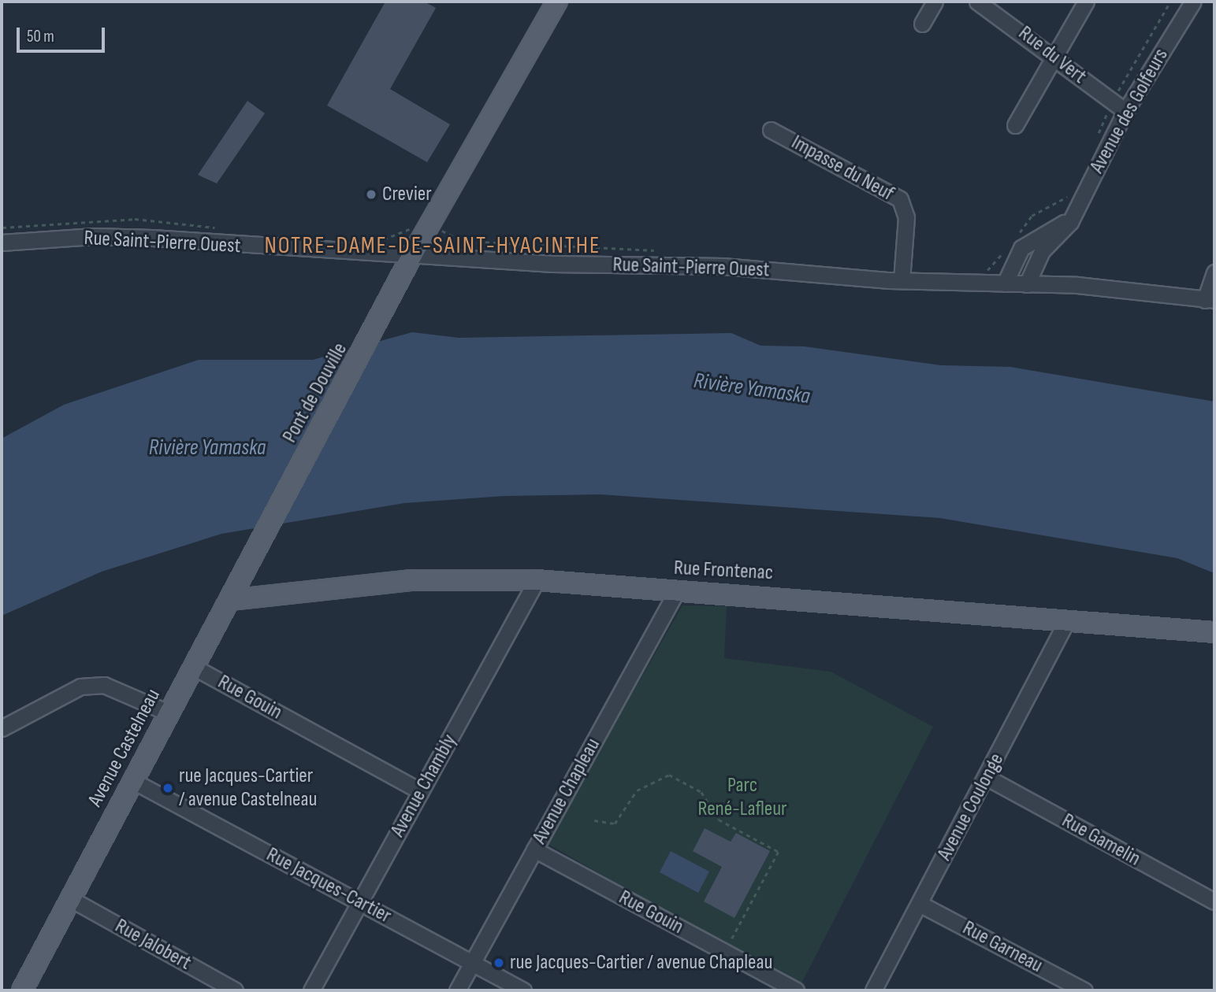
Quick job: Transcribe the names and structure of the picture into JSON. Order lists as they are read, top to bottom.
{
  "streets": {
    "main road": ["Pont de Douville", "Rue Frontenac", "Avenue Castelneau"],
    "street": [
      "Rue du Vert",
      "Avenue des Golfeurs",
      "Impasse du Neuf",
      "Rue Saint-Pierre Ouest",
      "Rue Gouin",
      "Avenue Chambly",
      "Avenue Chapleau",
      "Avenue Coulonge",
      "Rue Gamelin",
      "Rue Jacques-Cartier",
      "Rue Jalobert",
      "Rue Garneau"
    ]
  },
  "crossings": [
    ["Rue du Vert", "Avenue des Golfeurs"],
    ["Avenue des Golfeurs", "Rue Saint-Pierre Ouest"],
    ["Impasse du Neuf", "Rue Saint-Pierre Ouest"],
    ["Rue Saint-Pierre Ouest", "Pont de Douville"],
    ["Pont de Douville", "Avenue Castelneau"],
    ["Rue Frontenac", "Avenue Castelneau"],
    ["Rue Frontenac", "Avenue Chambly"],
    ["Rue Frontenac", "Avenue Chapleau"],
    ["Rue Frontenac", "Avenue Coulonge"],
    ["Rue Gouin", "Avenue Castelneau"],
    ["Rue Gouin", "Avenue Chambly"],
    ["Rue Gouin", "Avenue Chapleau"],
    ["Avenue Castelneau", "Rue Jacques-Cartier"],
    ["Avenue Castelneau", "Rue Jalobert"],
    ["Avenue Chambly", "Rue Jacques-Cartier"],
    ["Avenue Chapleau", "Rue Jacques-Cartier"],
    ["Avenue Coulonge", "Rue Gamelin"],
    ["Avenue Coulonge", "Rue Garneau"]
  ],
  "districts": ["NOTRE-DAME-DE-SAINT-HYACINTHE"],
  "water": ["Rivière Yamaska"],
  "parks": ["Parc René-Lafleur"],
  "places": ["Crevier", "rue Jacques-Cartier / avenue Castelneau", "rue Jacques-Cartier / avenue Chapleau"],
  "scale_bar": "50 m"
}
